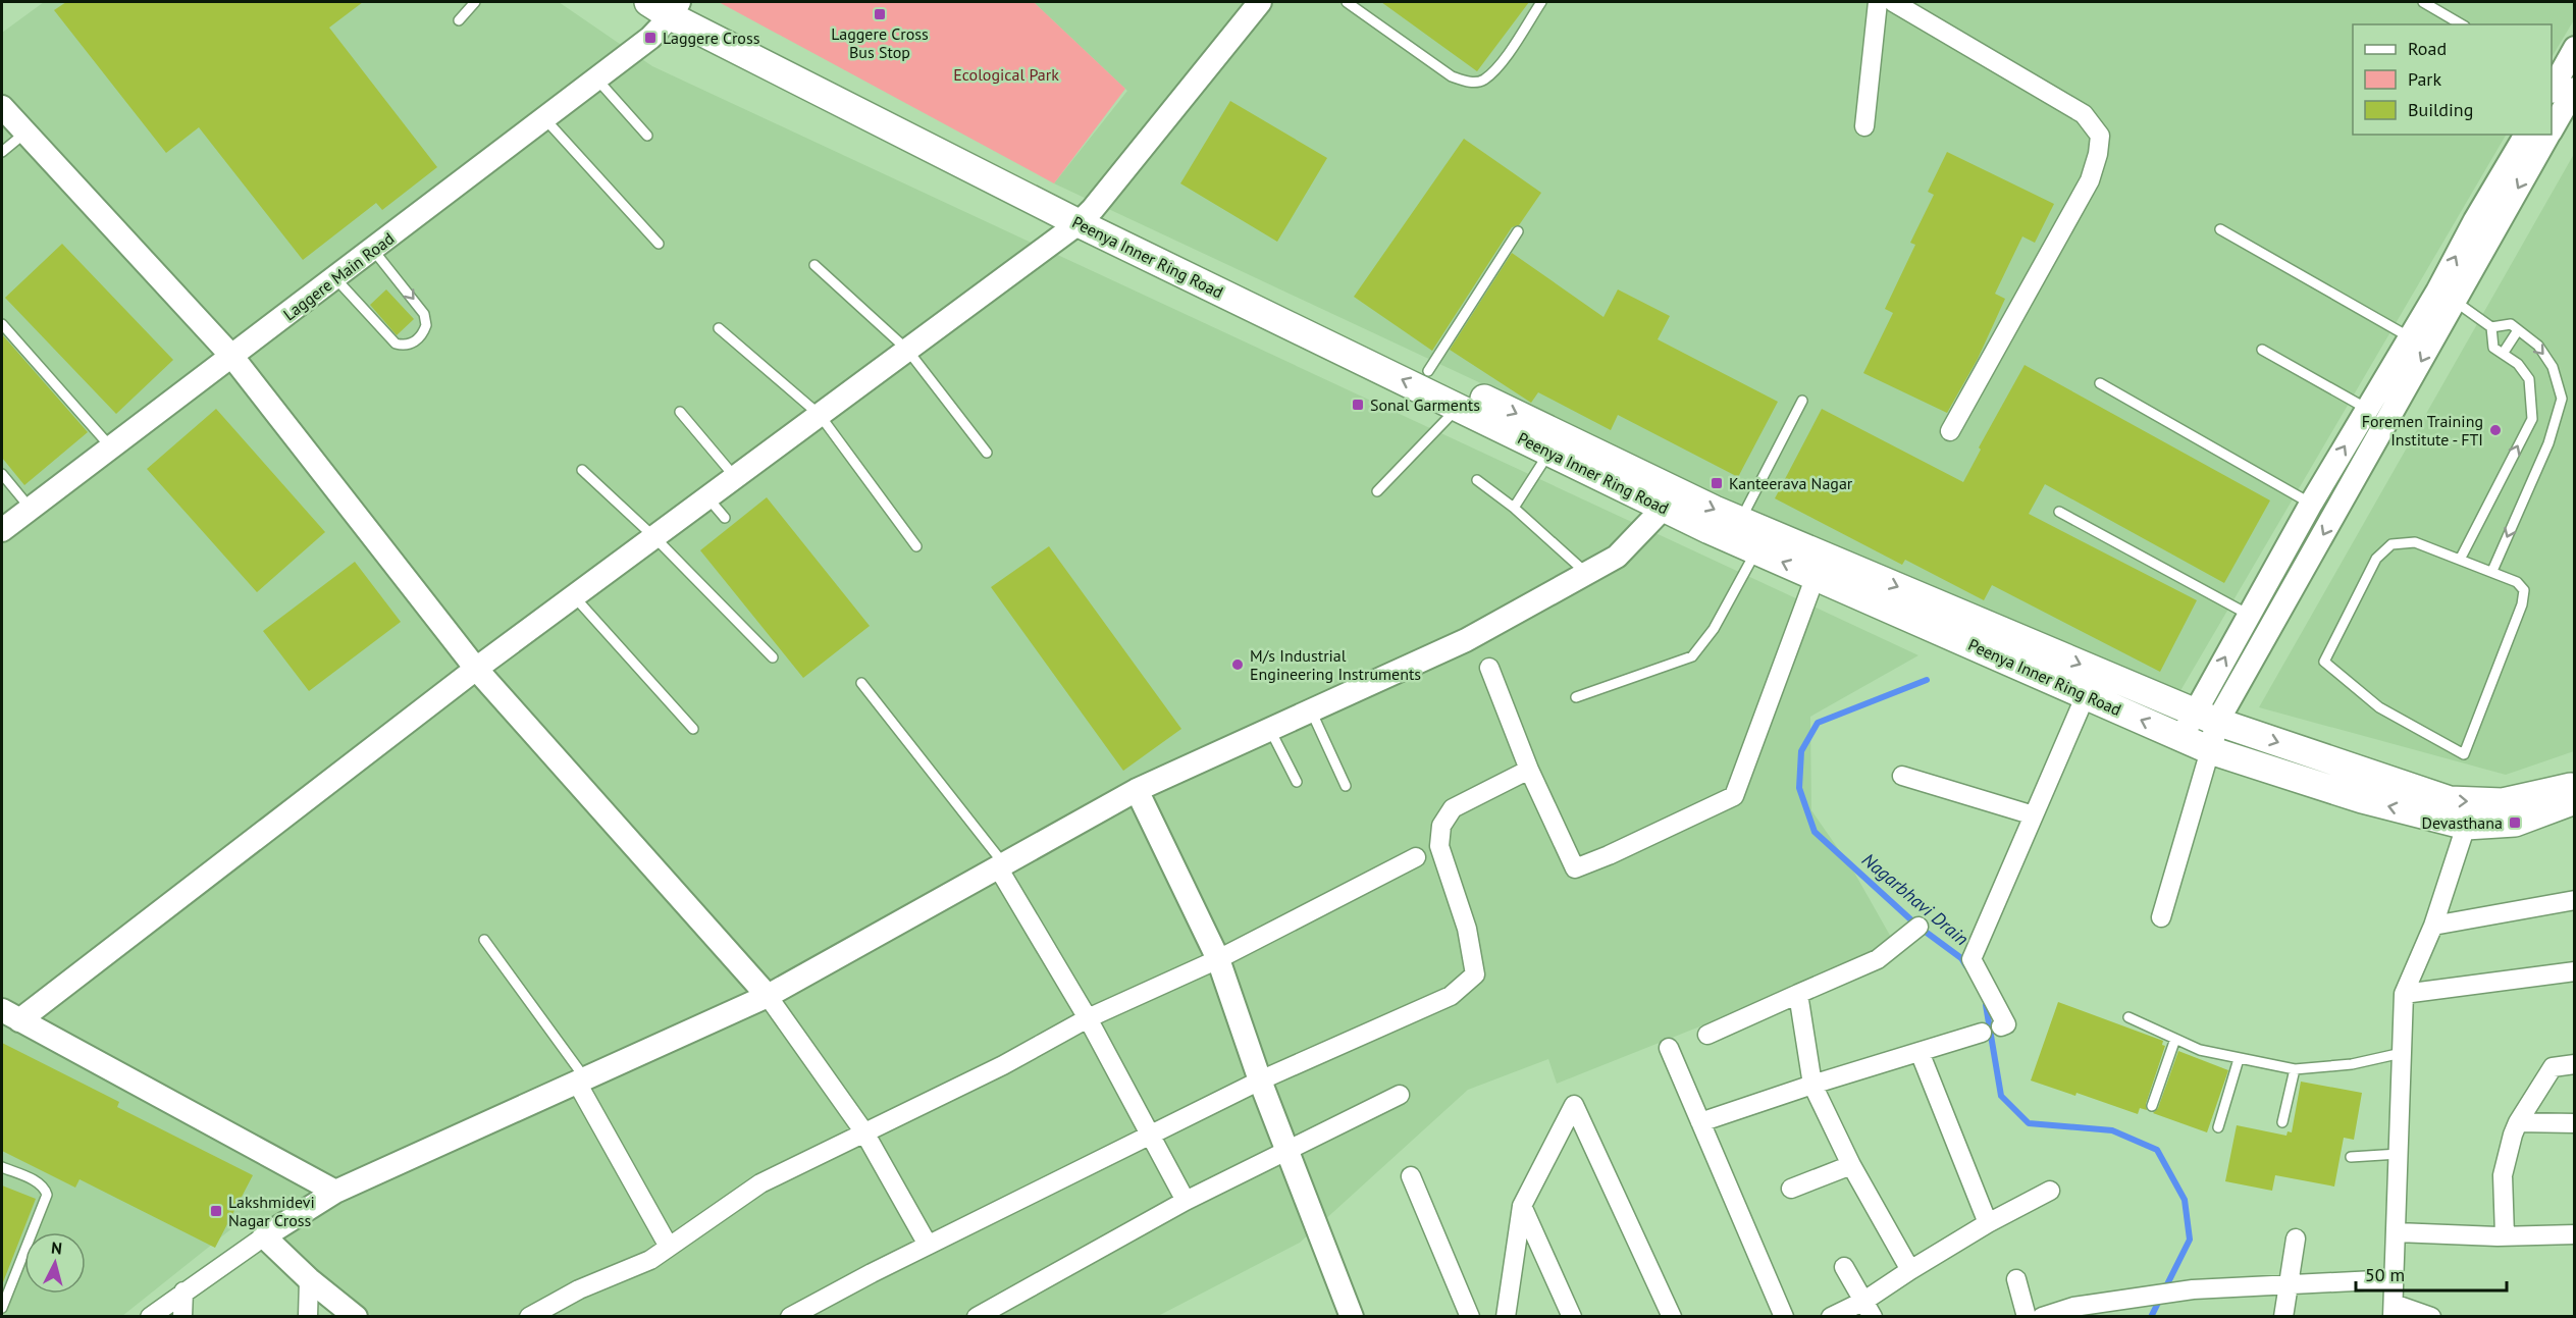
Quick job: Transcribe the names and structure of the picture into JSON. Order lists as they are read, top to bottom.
{
  "streets": {
    "main road": ["Peenya Inner Ring Road"],
    "street": ["Laggere Main Road"]
  },
  "crossings": [
    ["Peenya Inner Ring Road", "Laggere Main Road"]
  ],
  "water": ["Nagarbhavi Drain"],
  "parks": ["Ecological Park"],
  "places": {
    "transit": [
      "Laggere Cross Bus Stop",
      "Laggere Cross",
      "Sonal Garments",
      "Kanteerava Nagar",
      "Devasthana",
      "Lakshmidevi Nagar Cross"
    ],
    "other": ["Foremen Training Institute - FTI", "M/s Industrial Engineering Instruments"]
  },
  "legend": ["Road", "Park", "Building"],
  "scale_bar": "50 m",
  "north": "top"
}
